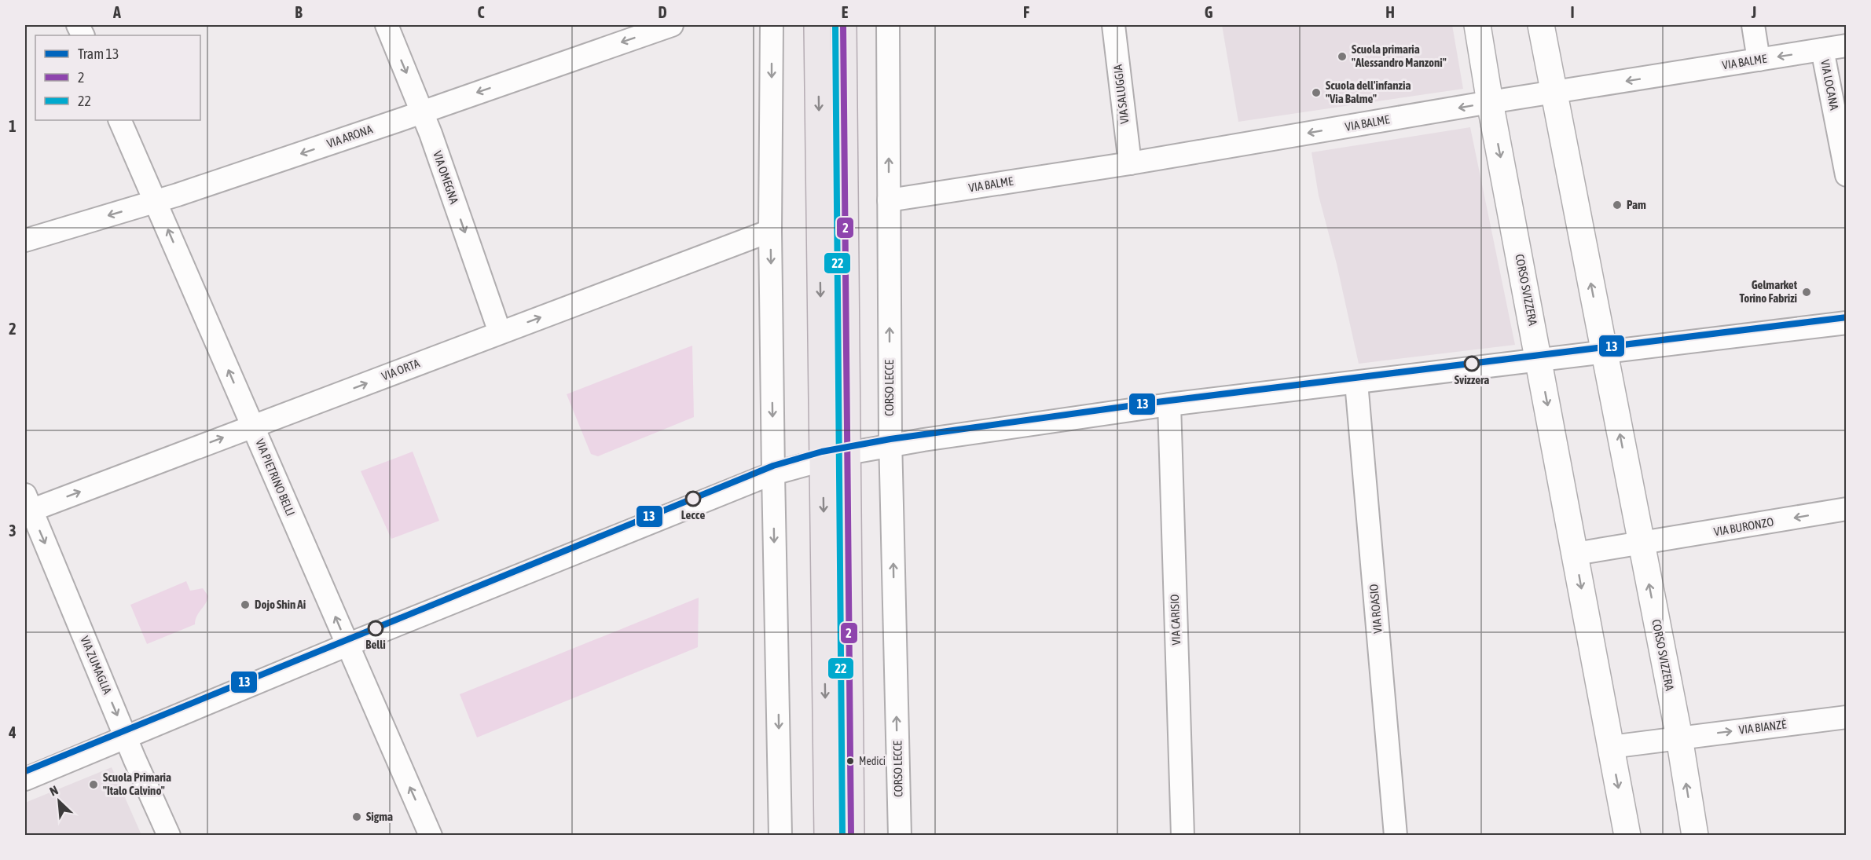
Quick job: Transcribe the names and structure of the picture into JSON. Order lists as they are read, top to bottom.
{
  "streets": {
    "street": [
      "VIA BALME",
      "VIA LOCANA",
      "VIA SALUGGIA",
      "VIA ARONA",
      "VIA OMEGNA",
      "CORSO SVIZZERA",
      "VIA ORTA",
      "CORSO LECCE",
      "VIA PIETRINO BELLI",
      "VIA BURONZO",
      "VIA ROASIO",
      "VIA CARISIO",
      "VIA ZUMAGLIA",
      "VIA BIANZÈ"
    ]
  },
  "crossings": [
    ["VIA BALME", "VIA LOCANA"],
    ["VIA BALME", "VIA SALUGGIA"],
    ["VIA BALME", "CORSO SVIZZERA"],
    ["VIA BALME", "CORSO LECCE"],
    ["VIA ARONA", "VIA OMEGNA"],
    ["VIA ARONA", "VIA PIETRINO BELLI"],
    ["VIA OMEGNA", "VIA ORTA"],
    ["CORSO SVIZZERA", "VIA BURONZO"],
    ["CORSO SVIZZERA", "VIA BIANZÈ"],
    ["VIA ORTA", "VIA PIETRINO BELLI"],
    ["VIA ORTA", "VIA ZUMAGLIA"]
  ],
  "one_way": [
    "VIA BALME",
    "VIA ARONA",
    "VIA OMEGNA",
    "VIA ORTA",
    "VIA PIETRINO BELLI",
    "VIA ZUMAGLIA",
    "VIA BIANZÈ"
  ],
  "places": [
    "Scuola primaria \"Alessandro Manzoni\"",
    "Scuola dell'infanzia \"Via Balme\"",
    "Pam",
    "Gelmarket Torino Fabrizi",
    "Svizzera",
    "Lecce",
    "Dojo Shin Ai",
    "Belli",
    "Medici",
    "Scuola Primaria \"Italo Calvino\"",
    "Sigma"
  ],
  "lines": ["transit line 2", "transit line 22", "tram line 13"],
  "legend": ["Tram 13", "2", "22"],
  "north": "top left",
  "grid": {
    "columns": [
      "A",
      "B",
      "C",
      "D",
      "E",
      "F",
      "G",
      "H",
      "I",
      "J"
    ],
    "rows": [
      "1",
      "2",
      "3",
      "4"
    ]
  }
}
